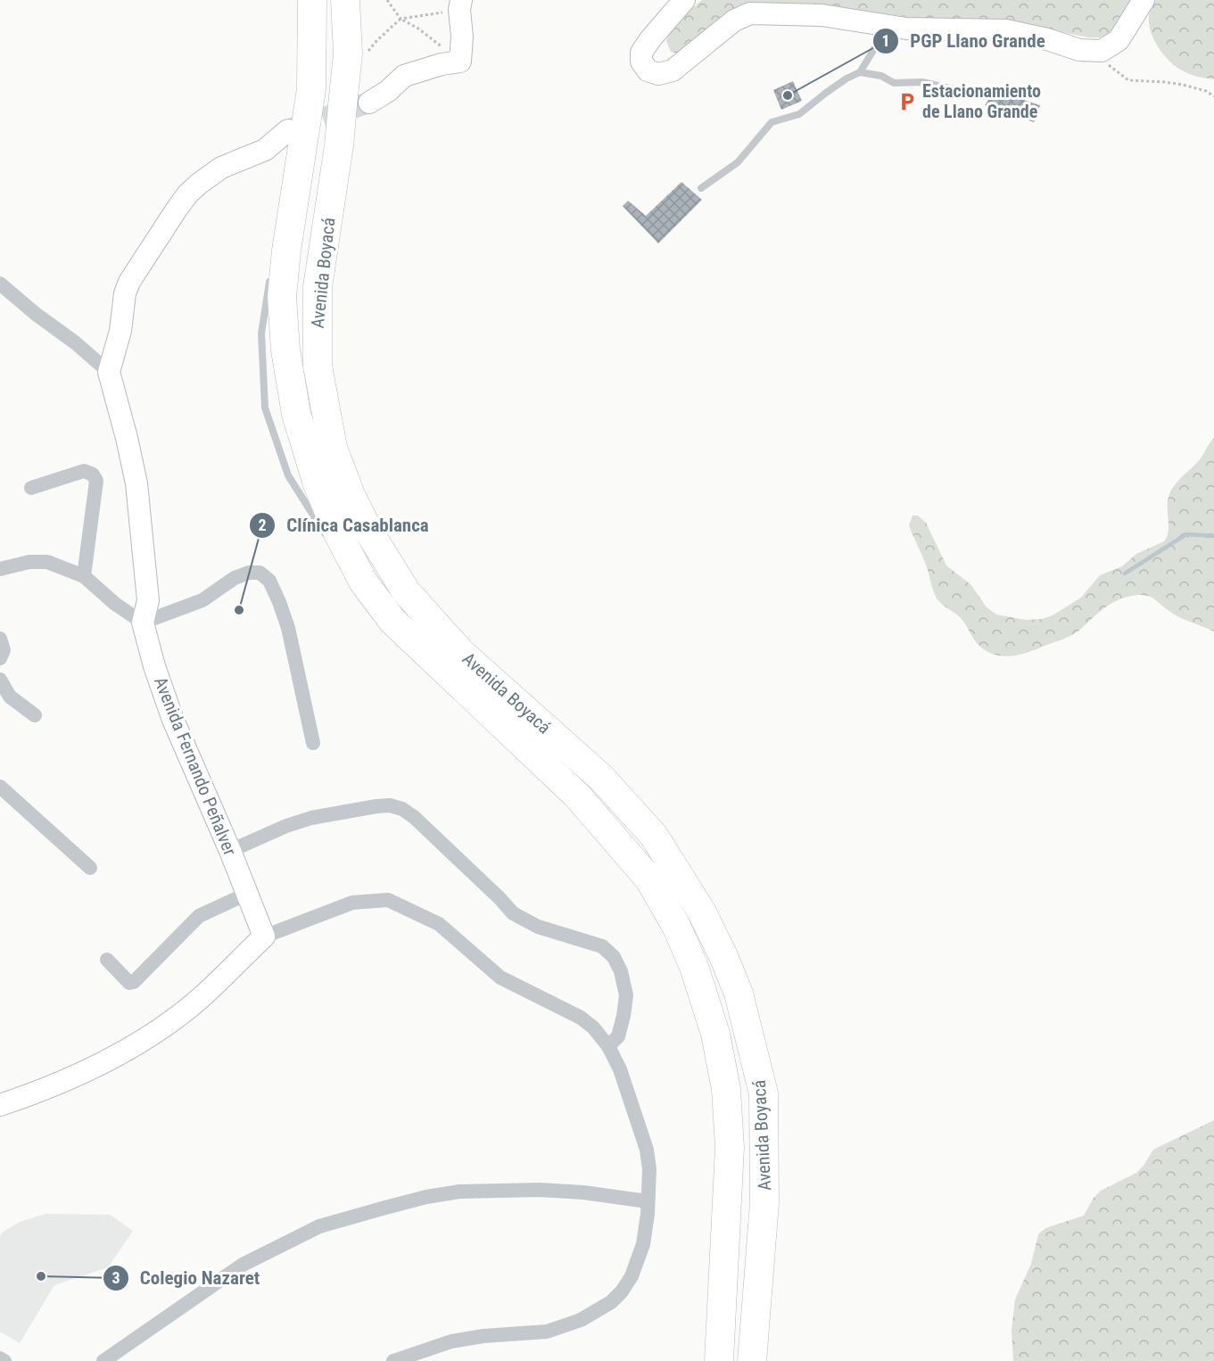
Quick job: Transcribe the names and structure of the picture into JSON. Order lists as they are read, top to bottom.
{
  "streets": {
    "highway": ["Avenida Boyacá"],
    "main road": ["Avenida Fernando Peñalver"]
  },
  "places": {
    "other": ["PGP Llano Grande", "Clínica Casablanca", "Colegio Nazaret"],
    "parking": ["Estacionamiento de Llano Grande"]
  }
}
